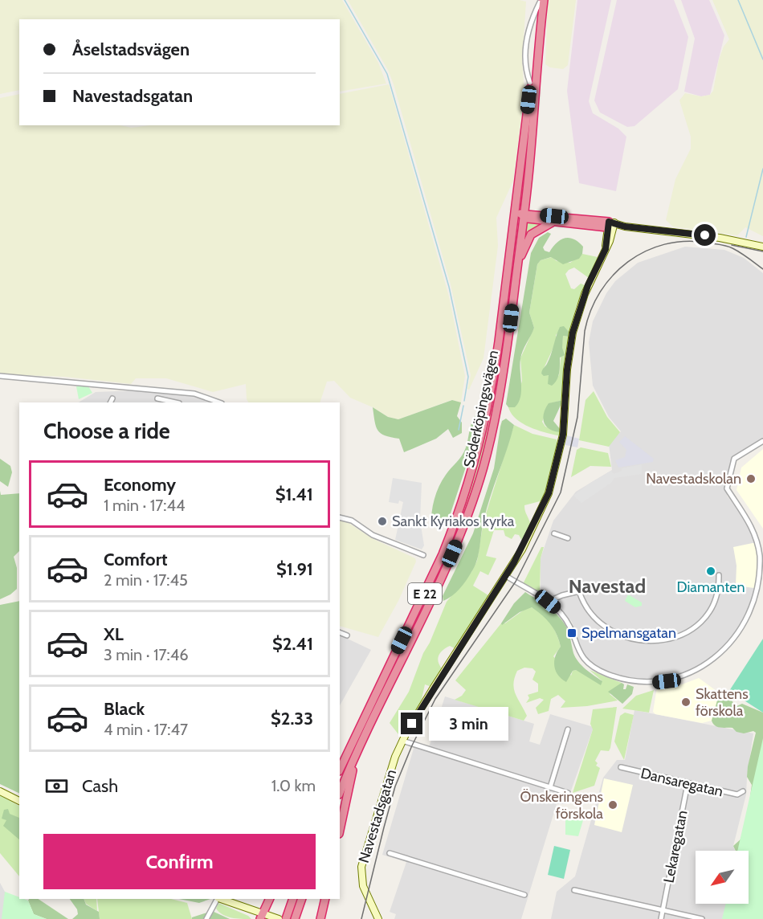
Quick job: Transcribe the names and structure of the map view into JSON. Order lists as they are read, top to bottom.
{
  "streets": {
    "highway": ["Söderköpingsvägen", "E 22"],
    "street": ["Dansaregatan", "Navestadsgatan", "Lekaregatan"]
  },
  "crossings": [
    ["Dansaregatan", "Lekaregatan"]
  ],
  "districts": ["Navestad"],
  "places": {
    "other": [
      "Navestadskolan",
      "Sankt Kyriakos kyrka",
      "Diamanten",
      "Skattens förskola",
      "Önskeringens förskola"
    ],
    "transit": ["Spelmansgatan"]
  },
  "north": "bottom left",
  "page": {
    "banner": ["Åselstadsvägen", "Navestadsgatan"],
    "heading": "Choose a ride",
    "list": [
      {
        "name": "Economy",
        "note": "1 min · 17:44",
        "value": "$1.41"
      },
      {
        "name": "Comfort",
        "note": "2 min · 17:45",
        "value": "$1.91"
      },
      {
        "name": "XL",
        "note": "3 min · 17:46",
        "value": "$2.41"
      },
      {
        "name": "Black",
        "note": "4 min · 17:47",
        "value": "$2.33"
      }
    ],
    "bubble": "3 min",
    "pay": ["Cash", "1.0 km"],
    "buttons": "Confirm"
  }
}
